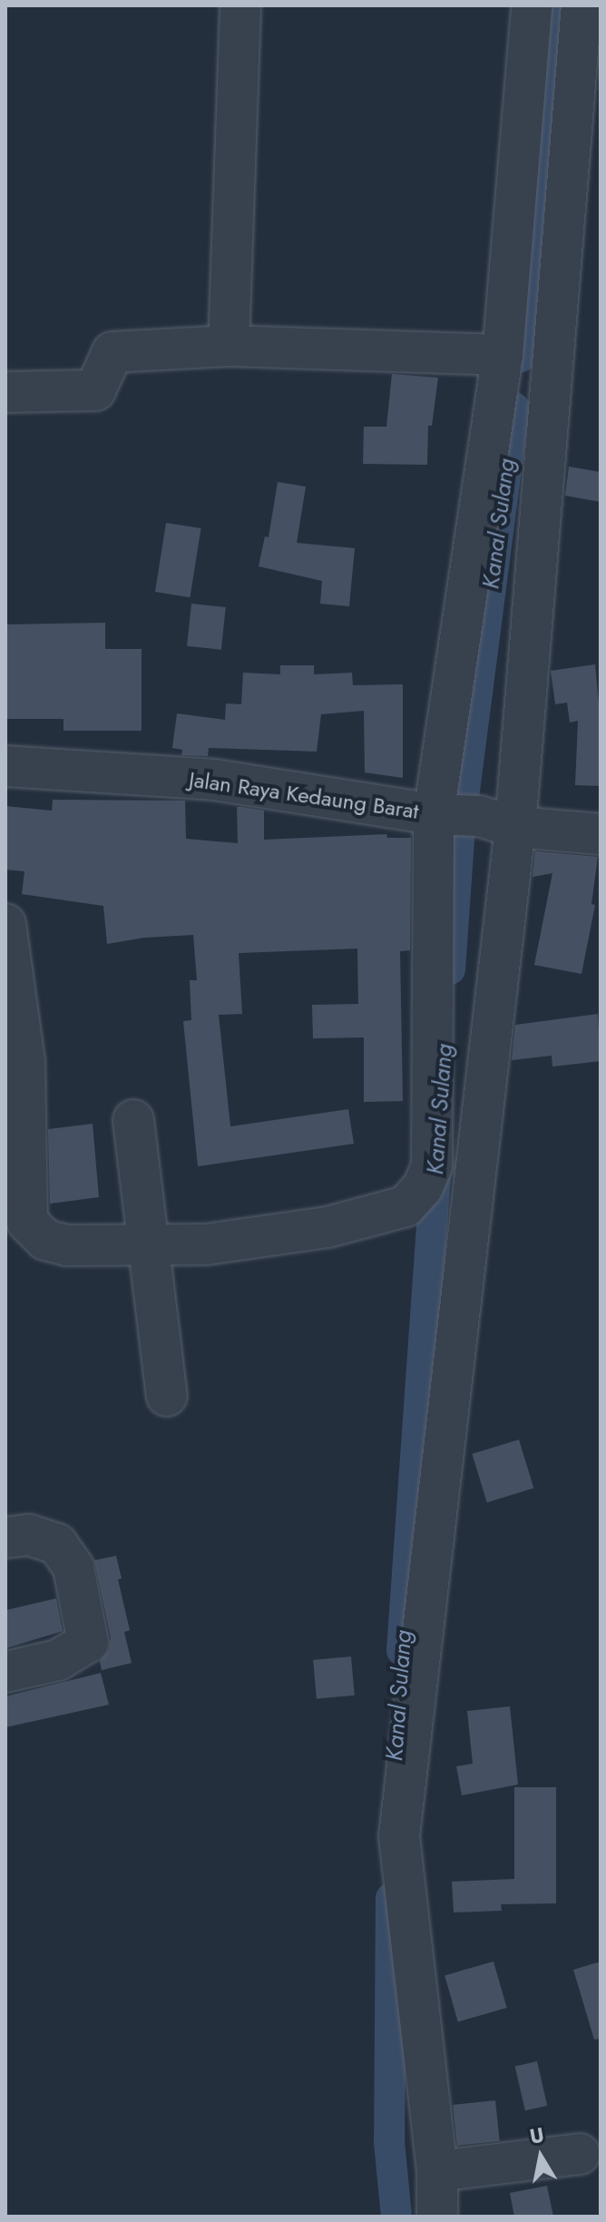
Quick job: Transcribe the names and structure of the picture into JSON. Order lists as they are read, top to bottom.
{
  "streets": {
    "street": ["Jalan Raya Kedaung Barat"]
  },
  "water": ["Kanal Sulang"],
  "north": "top"
}
